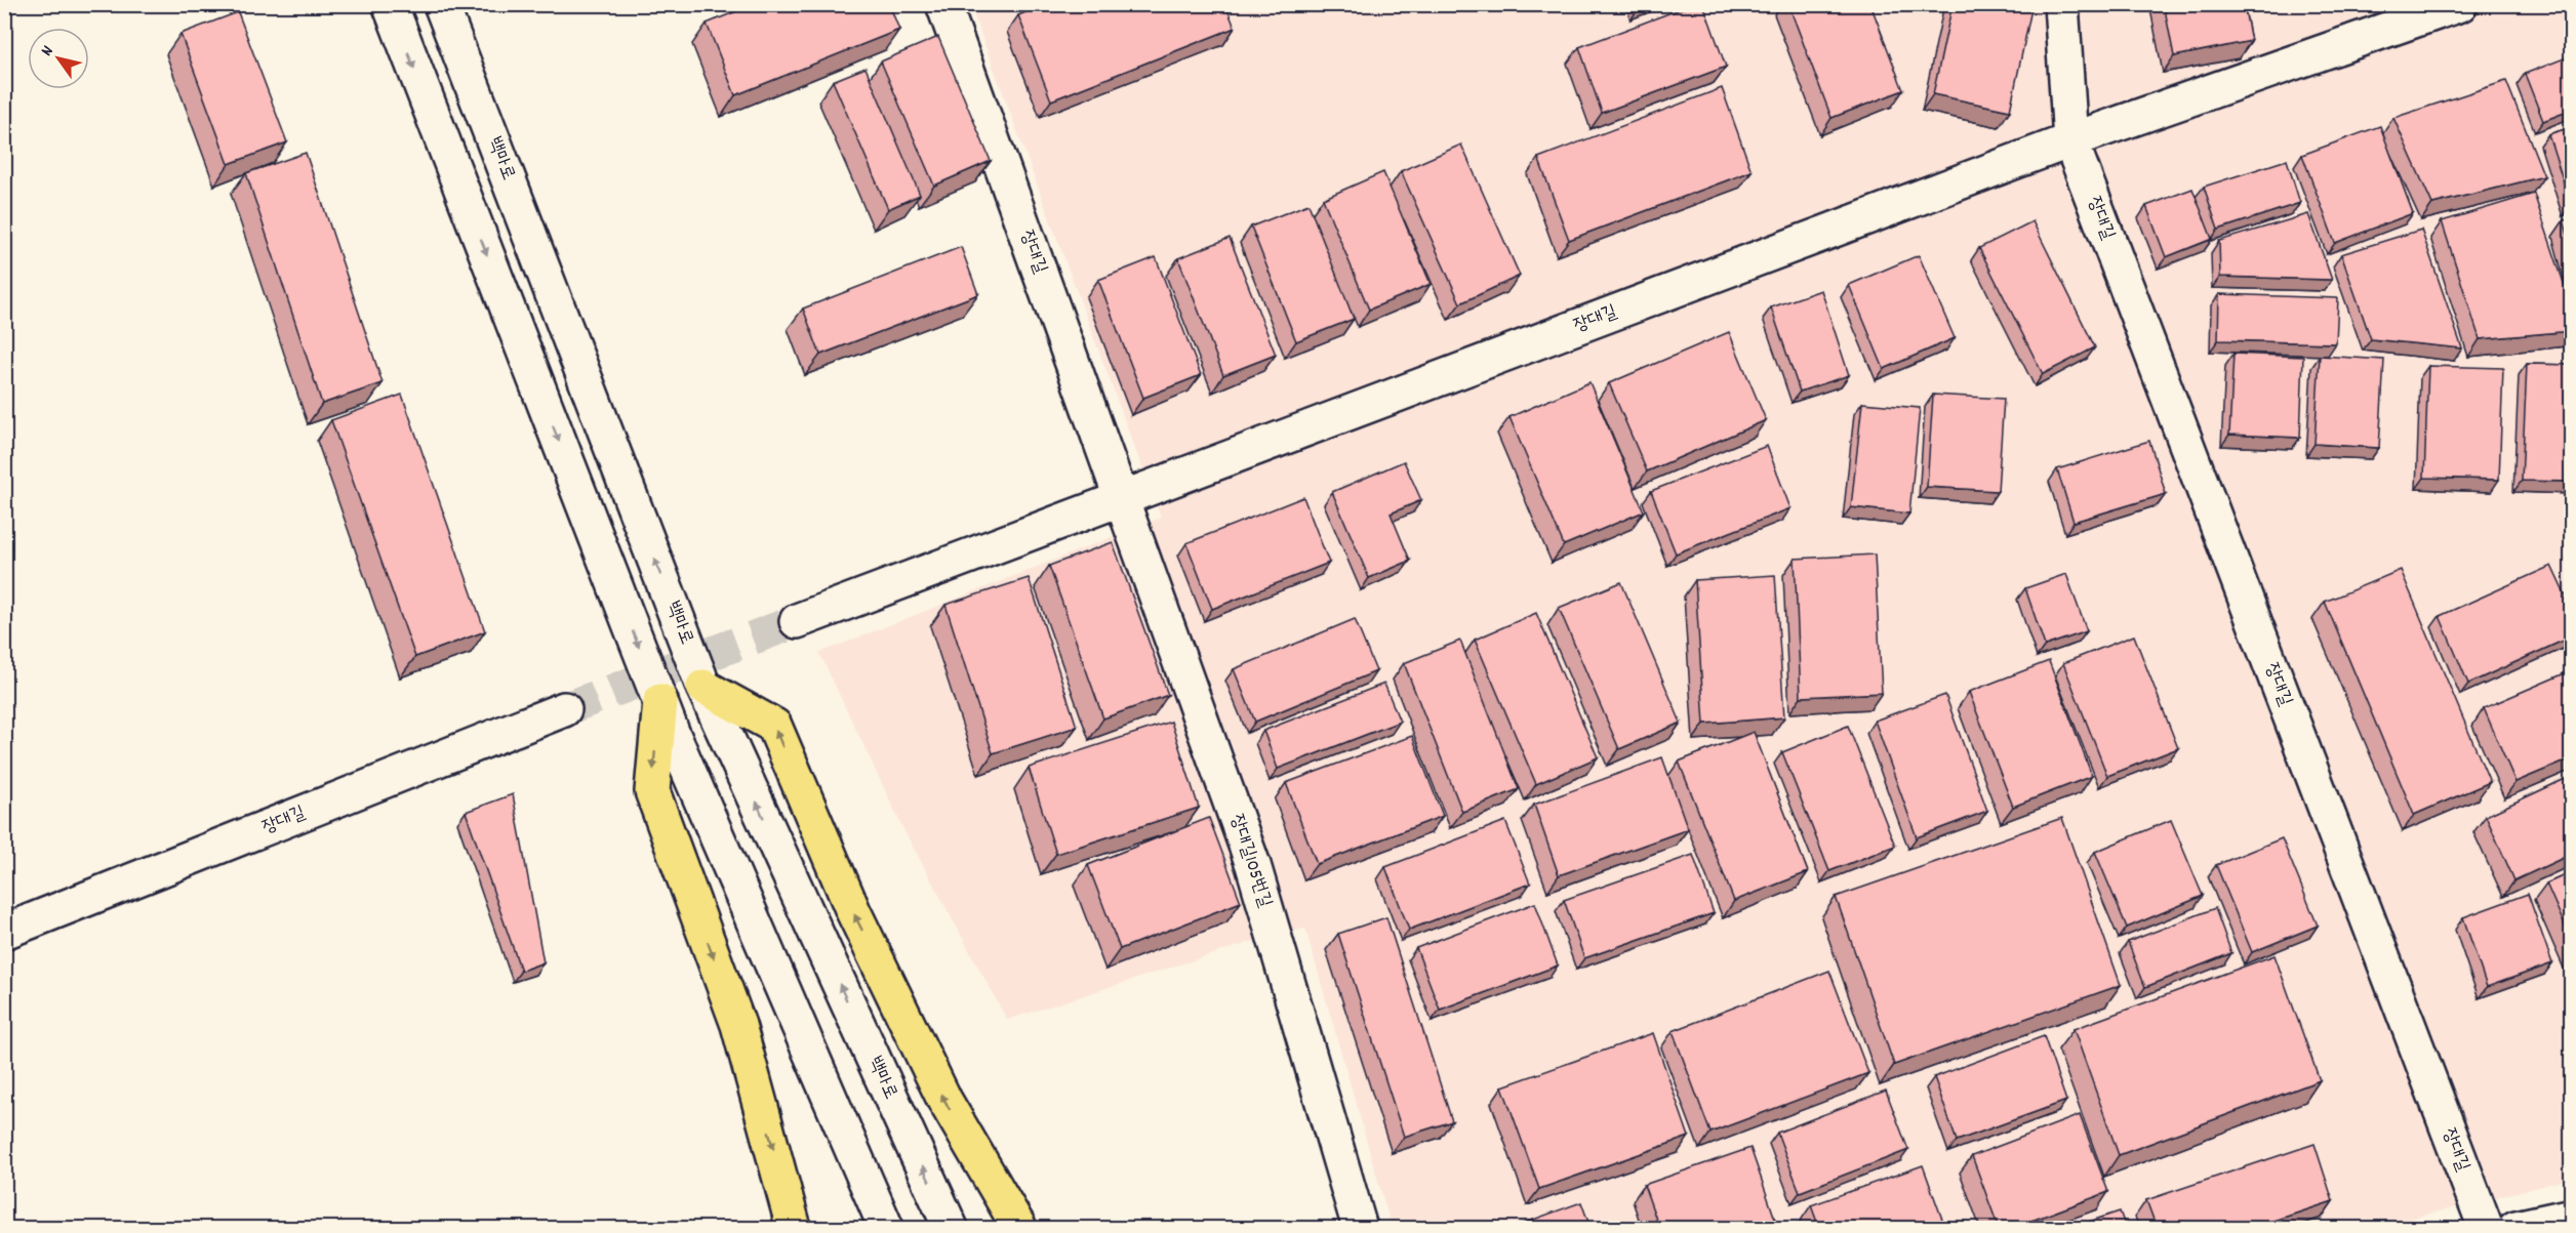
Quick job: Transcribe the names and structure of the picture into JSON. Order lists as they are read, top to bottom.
{
  "streets": {
    "street": ["백마로", "장대길", "장대길105번길"]
  },
  "crossings": [
    ["장대길", "장대길105번길"]
  ],
  "north": "top left"
}
